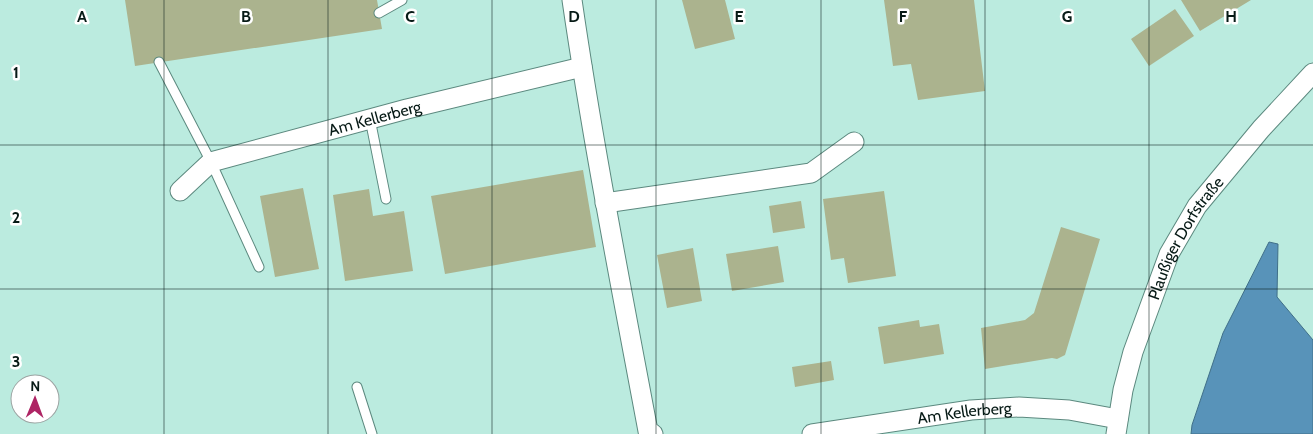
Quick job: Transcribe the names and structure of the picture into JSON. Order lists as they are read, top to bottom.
{
  "streets": {
    "street": ["Am Kellerberg", "Plaußiger Dorfstraße"]
  },
  "crossings": [
    ["Am Kellerberg", "Plaußiger Dorfstraße"]
  ],
  "north": "top",
  "grid": {
    "columns": [
      "A",
      "B",
      "C",
      "D",
      "E",
      "F",
      "G",
      "H"
    ],
    "rows": ["1", "2", "3"]
  }
}
